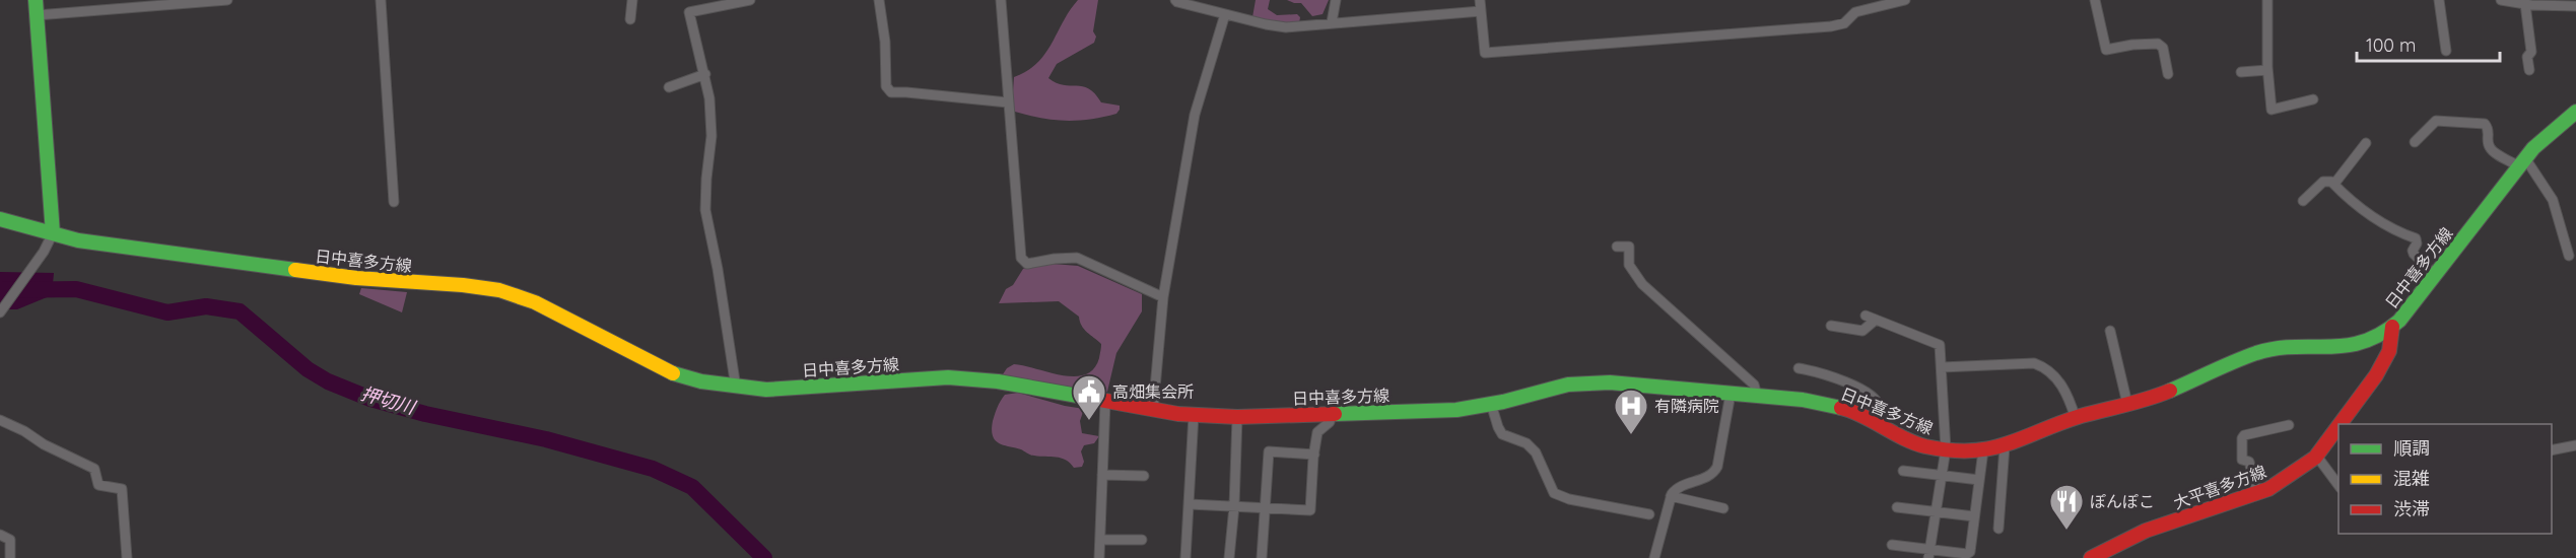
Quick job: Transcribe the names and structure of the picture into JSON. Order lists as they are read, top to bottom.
{
  "streets": {
    "main road": ["日中喜多方線", "大平喜多方線"]
  },
  "crossings": [
    ["日中喜多方線", "大平喜多方線"]
  ],
  "water": ["押切川"],
  "places": {
    "public building": ["高畑集会所"],
    "hospital": ["有隣病院"],
    "restaurant": ["ぽんぽこ"]
  },
  "legend": ["順調", "混雑", "渋滞"],
  "scale_bar": "100 m"
}
